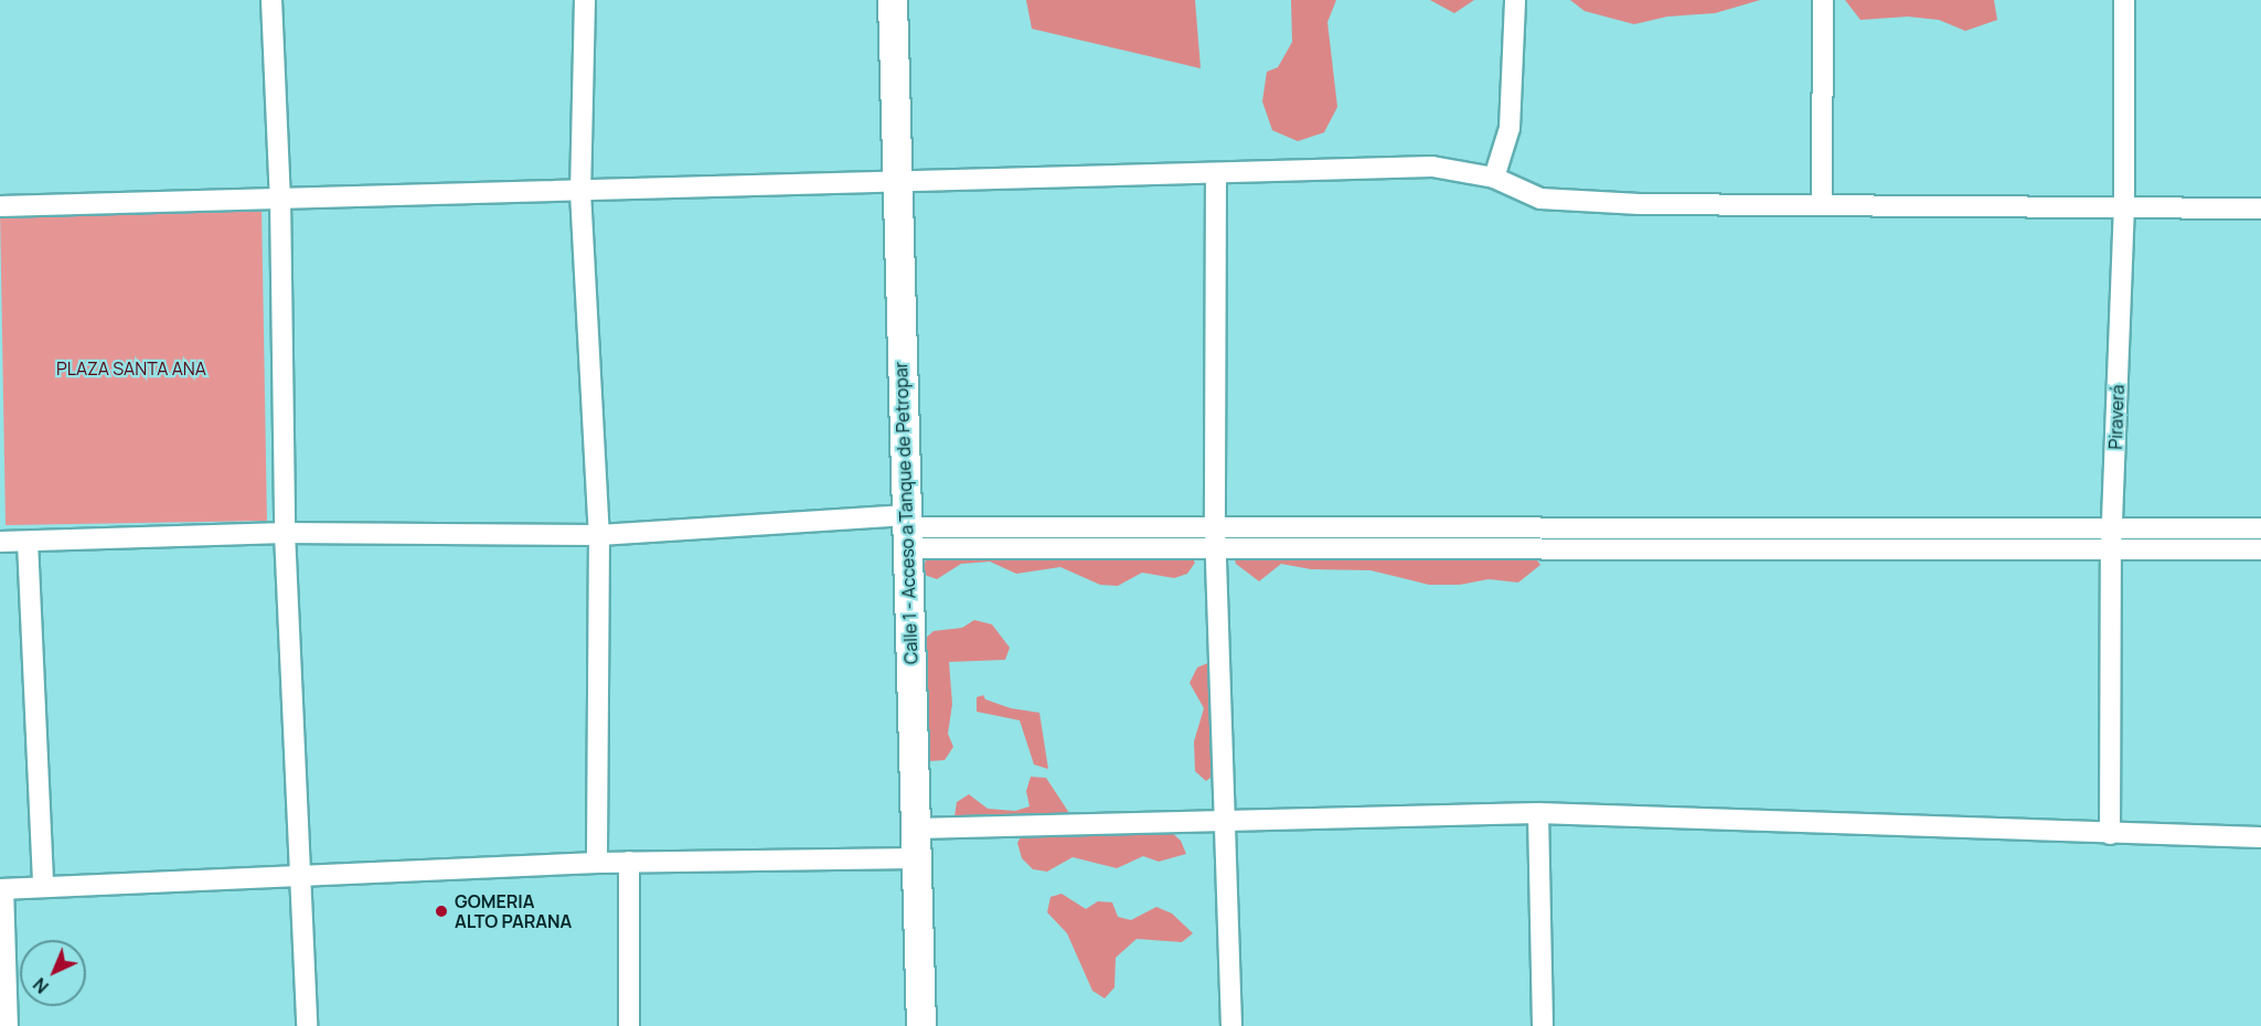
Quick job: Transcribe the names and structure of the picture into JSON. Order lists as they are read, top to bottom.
{
  "streets": {
    "street": ["Piraverá", "Calle 1 - Acceso a Tanque de Petropar"]
  },
  "parks": ["PLAZA SANTA ANA"],
  "places": ["GOMERIA ALTO PARANA"],
  "north": "bottom left"
}
